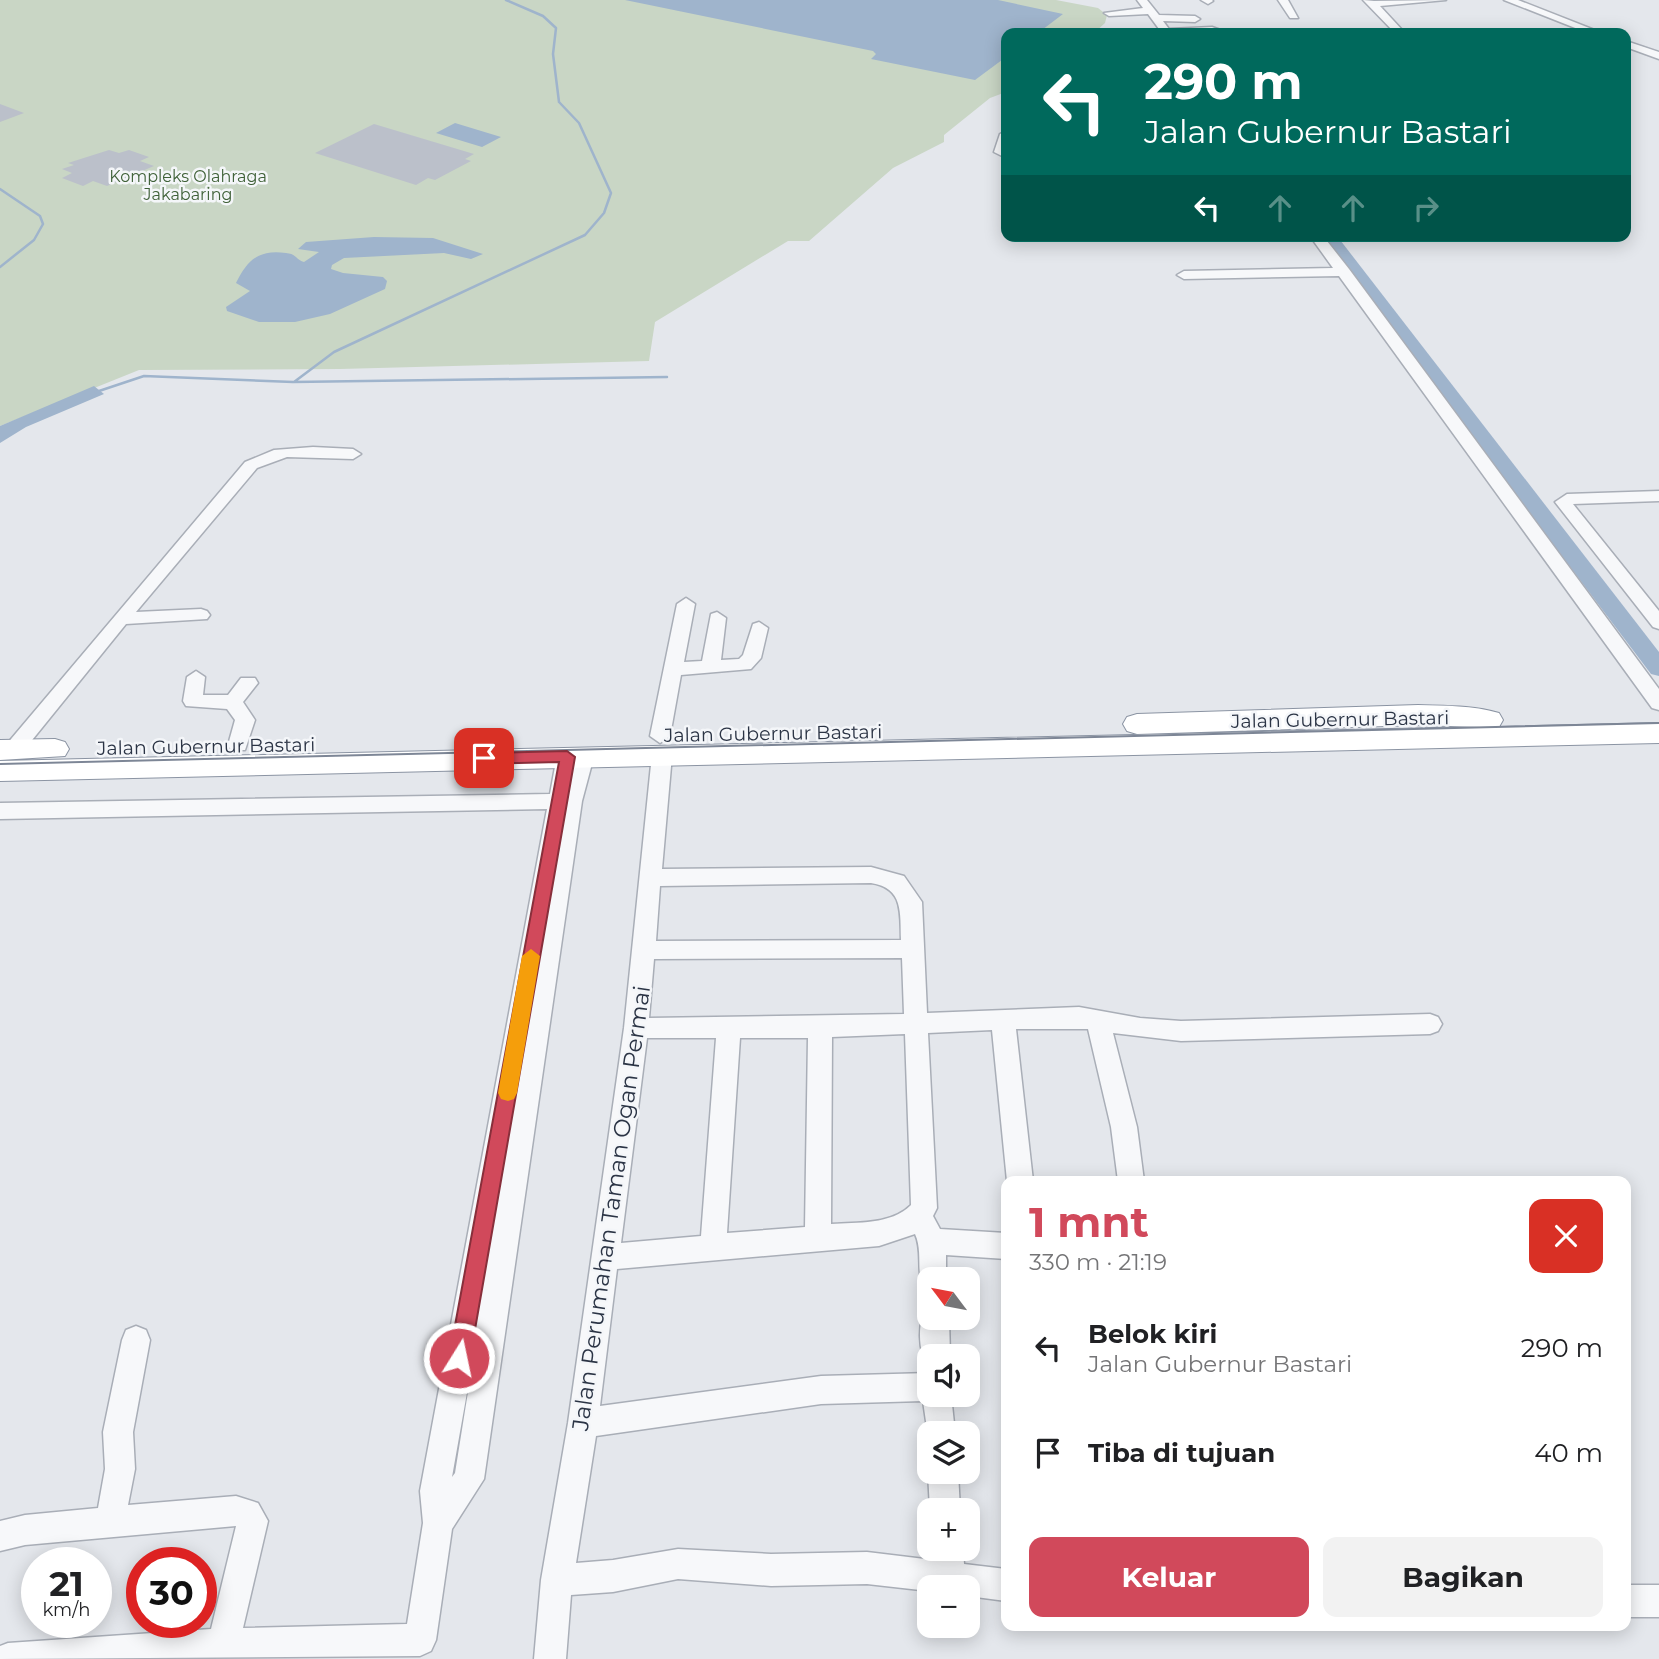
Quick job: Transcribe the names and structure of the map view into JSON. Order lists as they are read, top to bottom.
{
  "streets": {
    "highway": ["Jalan Gubernur Bastari"],
    "street": ["Jalan Perumahan Taman Ogan Permai"]
  },
  "crossings": [
    ["Jalan Gubernur Bastari", "Jalan Perumahan Taman Ogan Permai"]
  ],
  "parks": ["Kompleks Olahraga Jakabaring"],
  "north": "top left",
  "page": {
    "turn": ["290 m", "Jalan Gubernur Bastari"],
    "heading": ["1 mnt", "330 m · 21:19"],
    "map_buttons": ["+", "−"],
    "list": [
      {
        "name": "Belok kiri",
        "note": "Jalan Gubernur Bastari",
        "value": "290 m"
      },
      {
        "name": "Tiba di tujuan",
        "value": "40 m"
      }
    ],
    "buttons": ["Keluar", "Bagikan"],
    "speed": "21 km/h",
    "limit": "30"
  }
}
